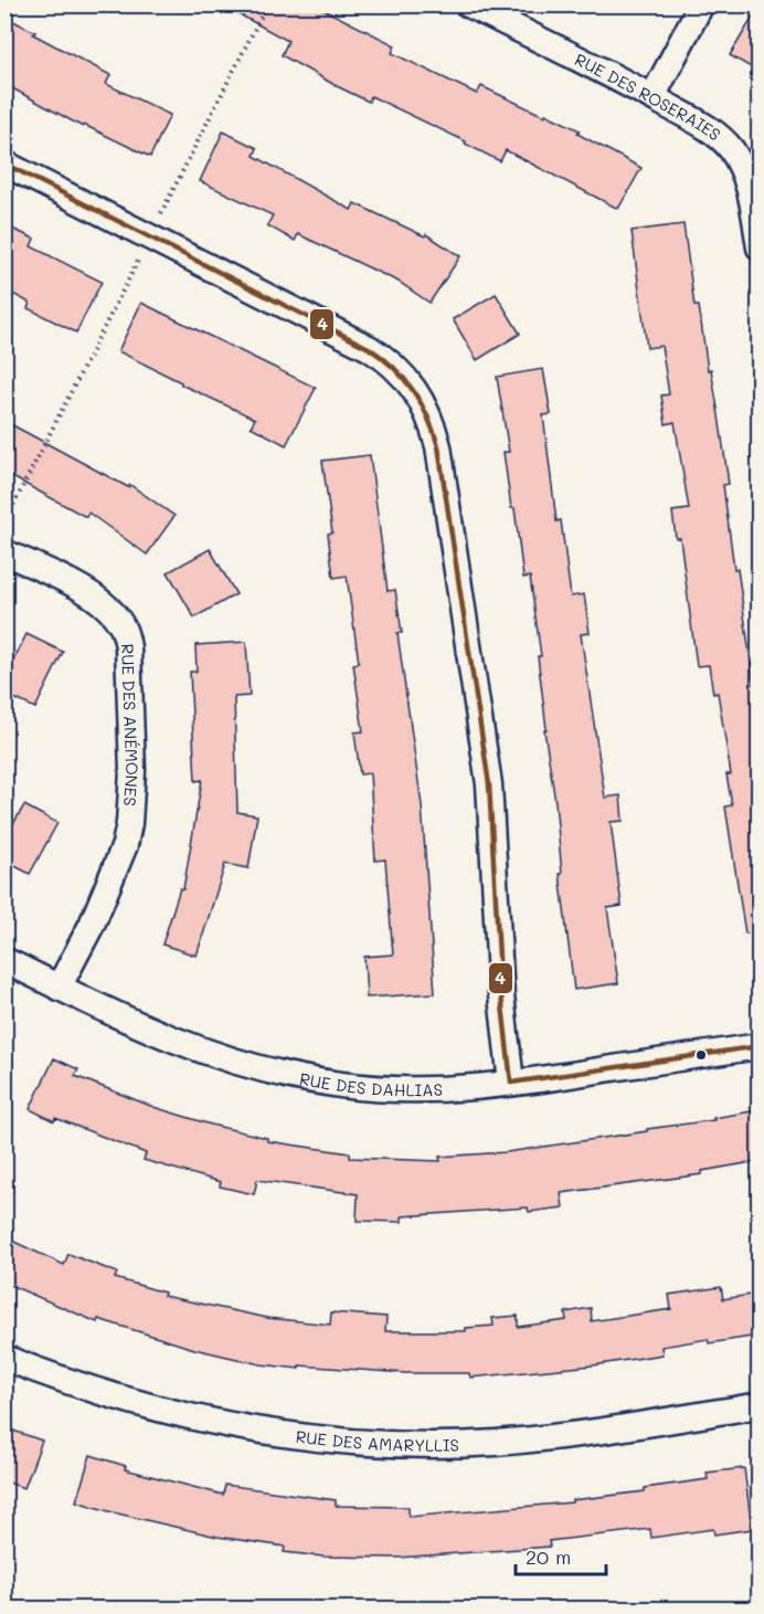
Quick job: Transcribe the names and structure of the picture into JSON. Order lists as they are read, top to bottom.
{
  "streets": {
    "street": [
      "RUE DES ROSERAIES",
      "RUE DES ANÉMONES",
      "RUE DES DAHLIAS",
      "RUE DES AMARYLLIS"
    ]
  },
  "crossings": [
    ["RUE DES ANÉMONES", "RUE DES DAHLIAS"]
  ],
  "lines": ["transit line 4"],
  "scale_bar": "20 m"
}
